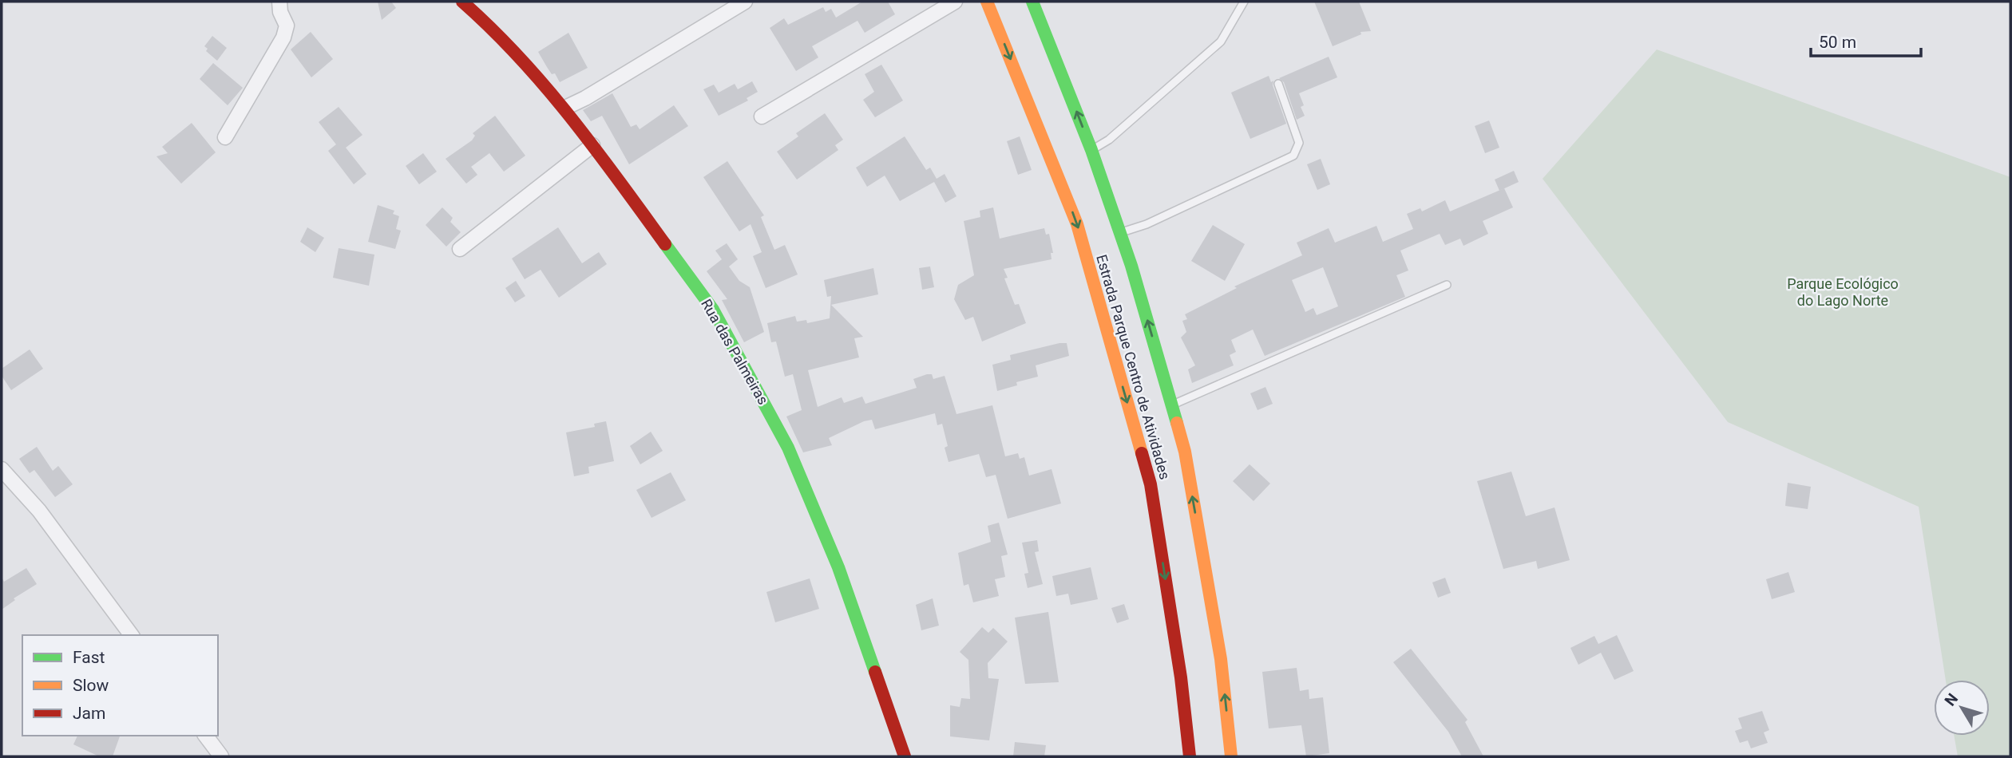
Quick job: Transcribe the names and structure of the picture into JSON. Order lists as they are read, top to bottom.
{
  "streets": {
    "main road": ["Rua das Palmeiras", "Estrada Parque Centro de Atividades"]
  },
  "parks": ["Parque Ecológico do Lago Norte"],
  "legend": ["Fast", "Slow", "Jam"],
  "scale_bar": "50 m",
  "north": "top left"
}
